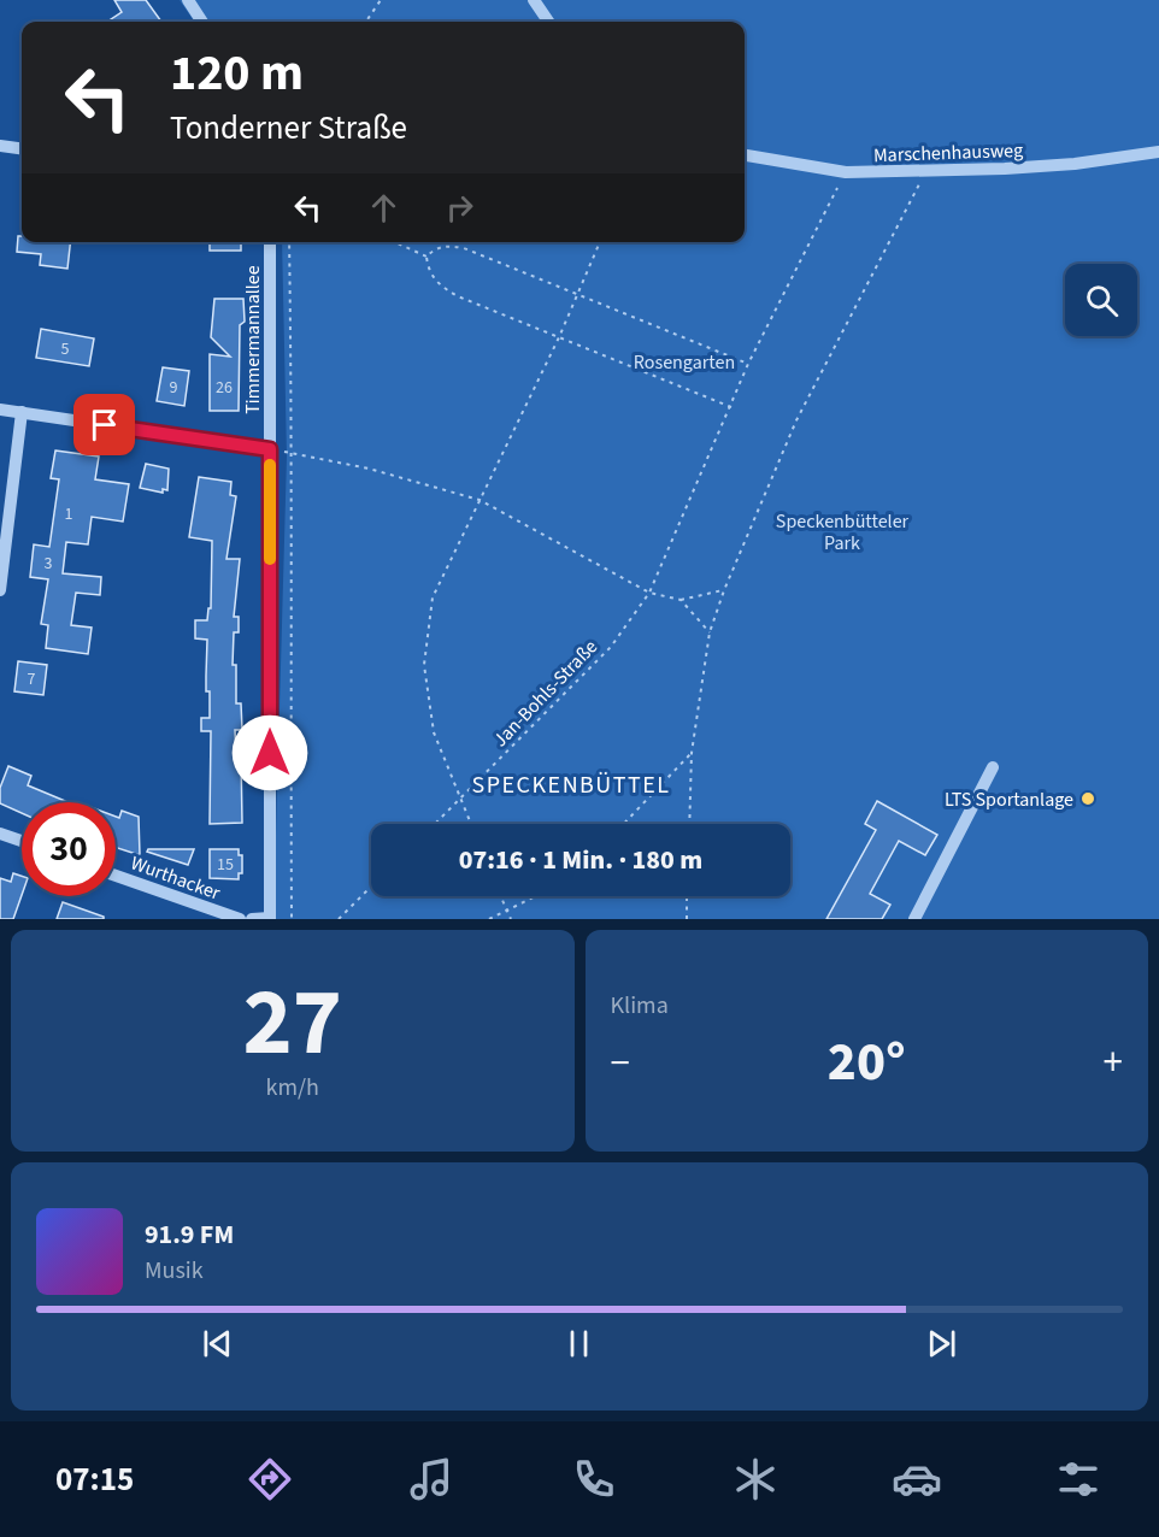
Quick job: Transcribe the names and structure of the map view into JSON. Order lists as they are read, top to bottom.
{
  "streets": {
    "street": ["Marschenhausweg", "Timmermannallee", "Wurthacker"],
    "path": ["Jan-Bohls-Straße"]
  },
  "crossings": [
    ["Marschenhausweg", "Jan-Bohls-Straße"]
  ],
  "districts": ["SPECKENBÜTTEL"],
  "parks": ["Rosengarten", "Speckenbütteler Park"],
  "places": ["LTS Sportanlage"],
  "house_numbers": [
    "5",
    "9",
    "26",
    "1",
    "3",
    "7",
    "15"
  ],
  "page": {
    "turn": ["120 m", "Tonderner Straße"],
    "limit": "30",
    "trip": "07:16 · 1 Min. · 180 m",
    "tile": [
      ["27", "km/h"],
      "Klima"
    ],
    "heat": ["−", "20°", "+"],
    "song": ["91.9 FM", "Musik"],
    "tabs": "07:15"
  }
}
